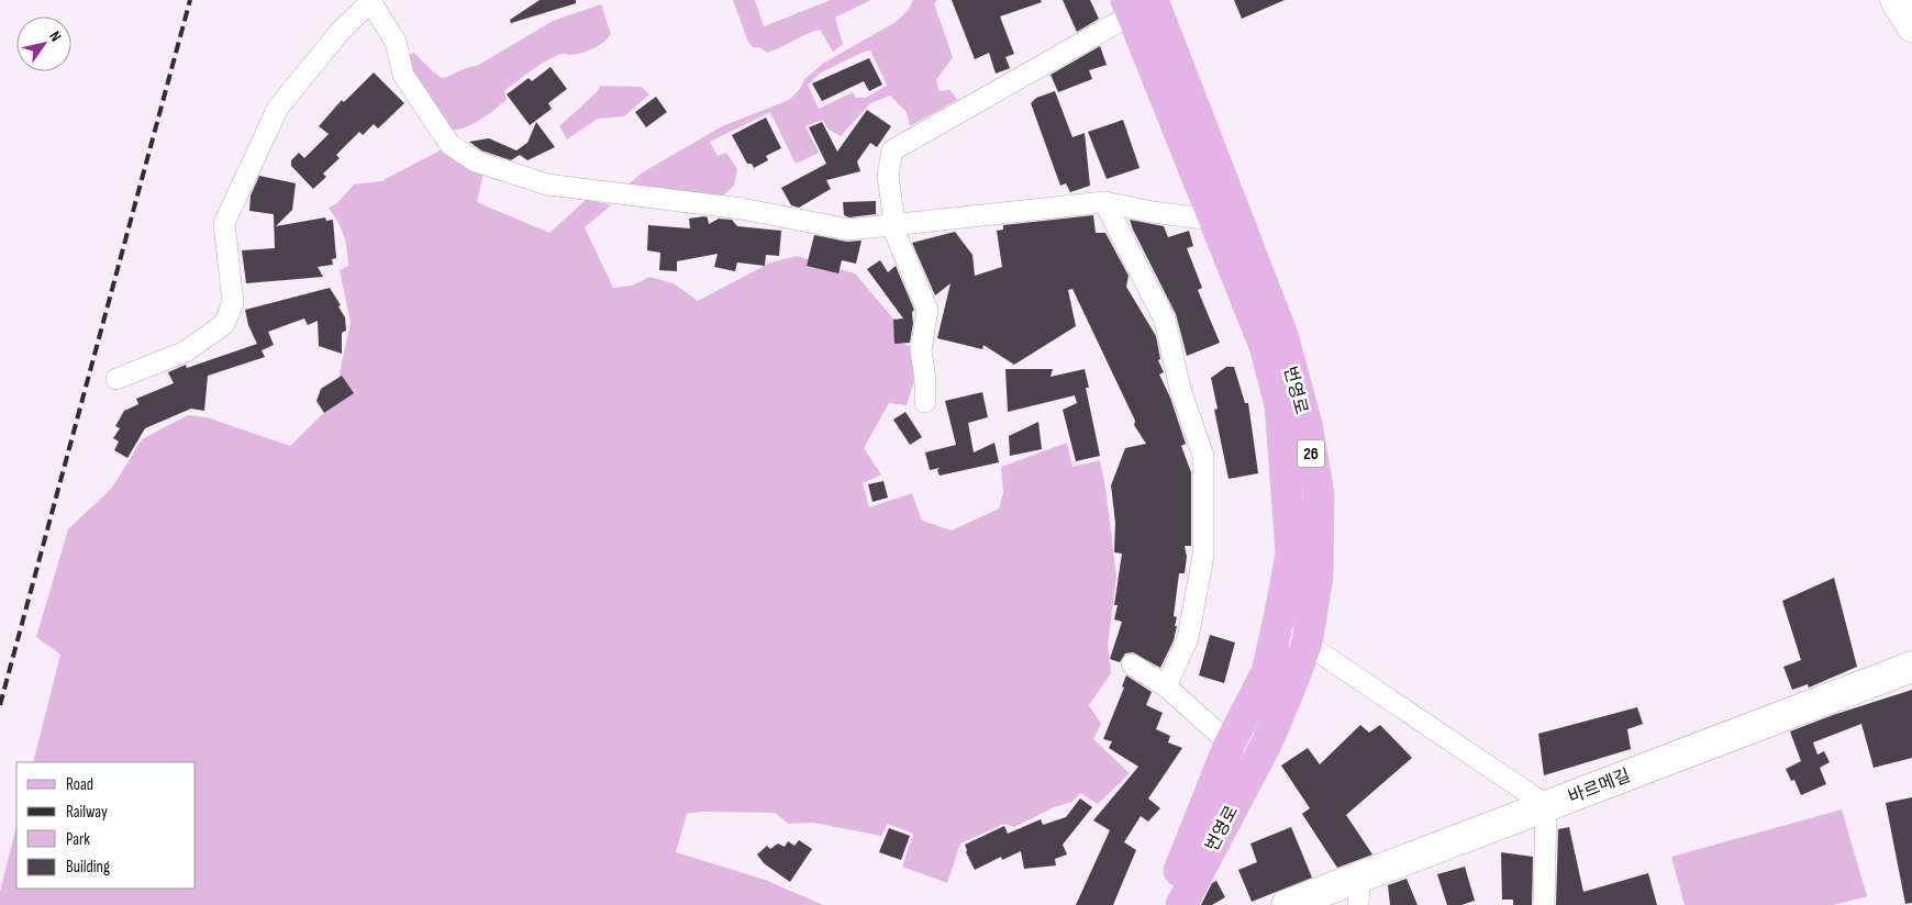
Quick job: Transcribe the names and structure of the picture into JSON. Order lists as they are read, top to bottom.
{
  "streets": {
    "main road": ["번영로", "26"],
    "street": ["바르메길"]
  },
  "legend": [
    "Road",
    "Railway",
    "Park",
    "Building"
  ],
  "north": "top right"
}
